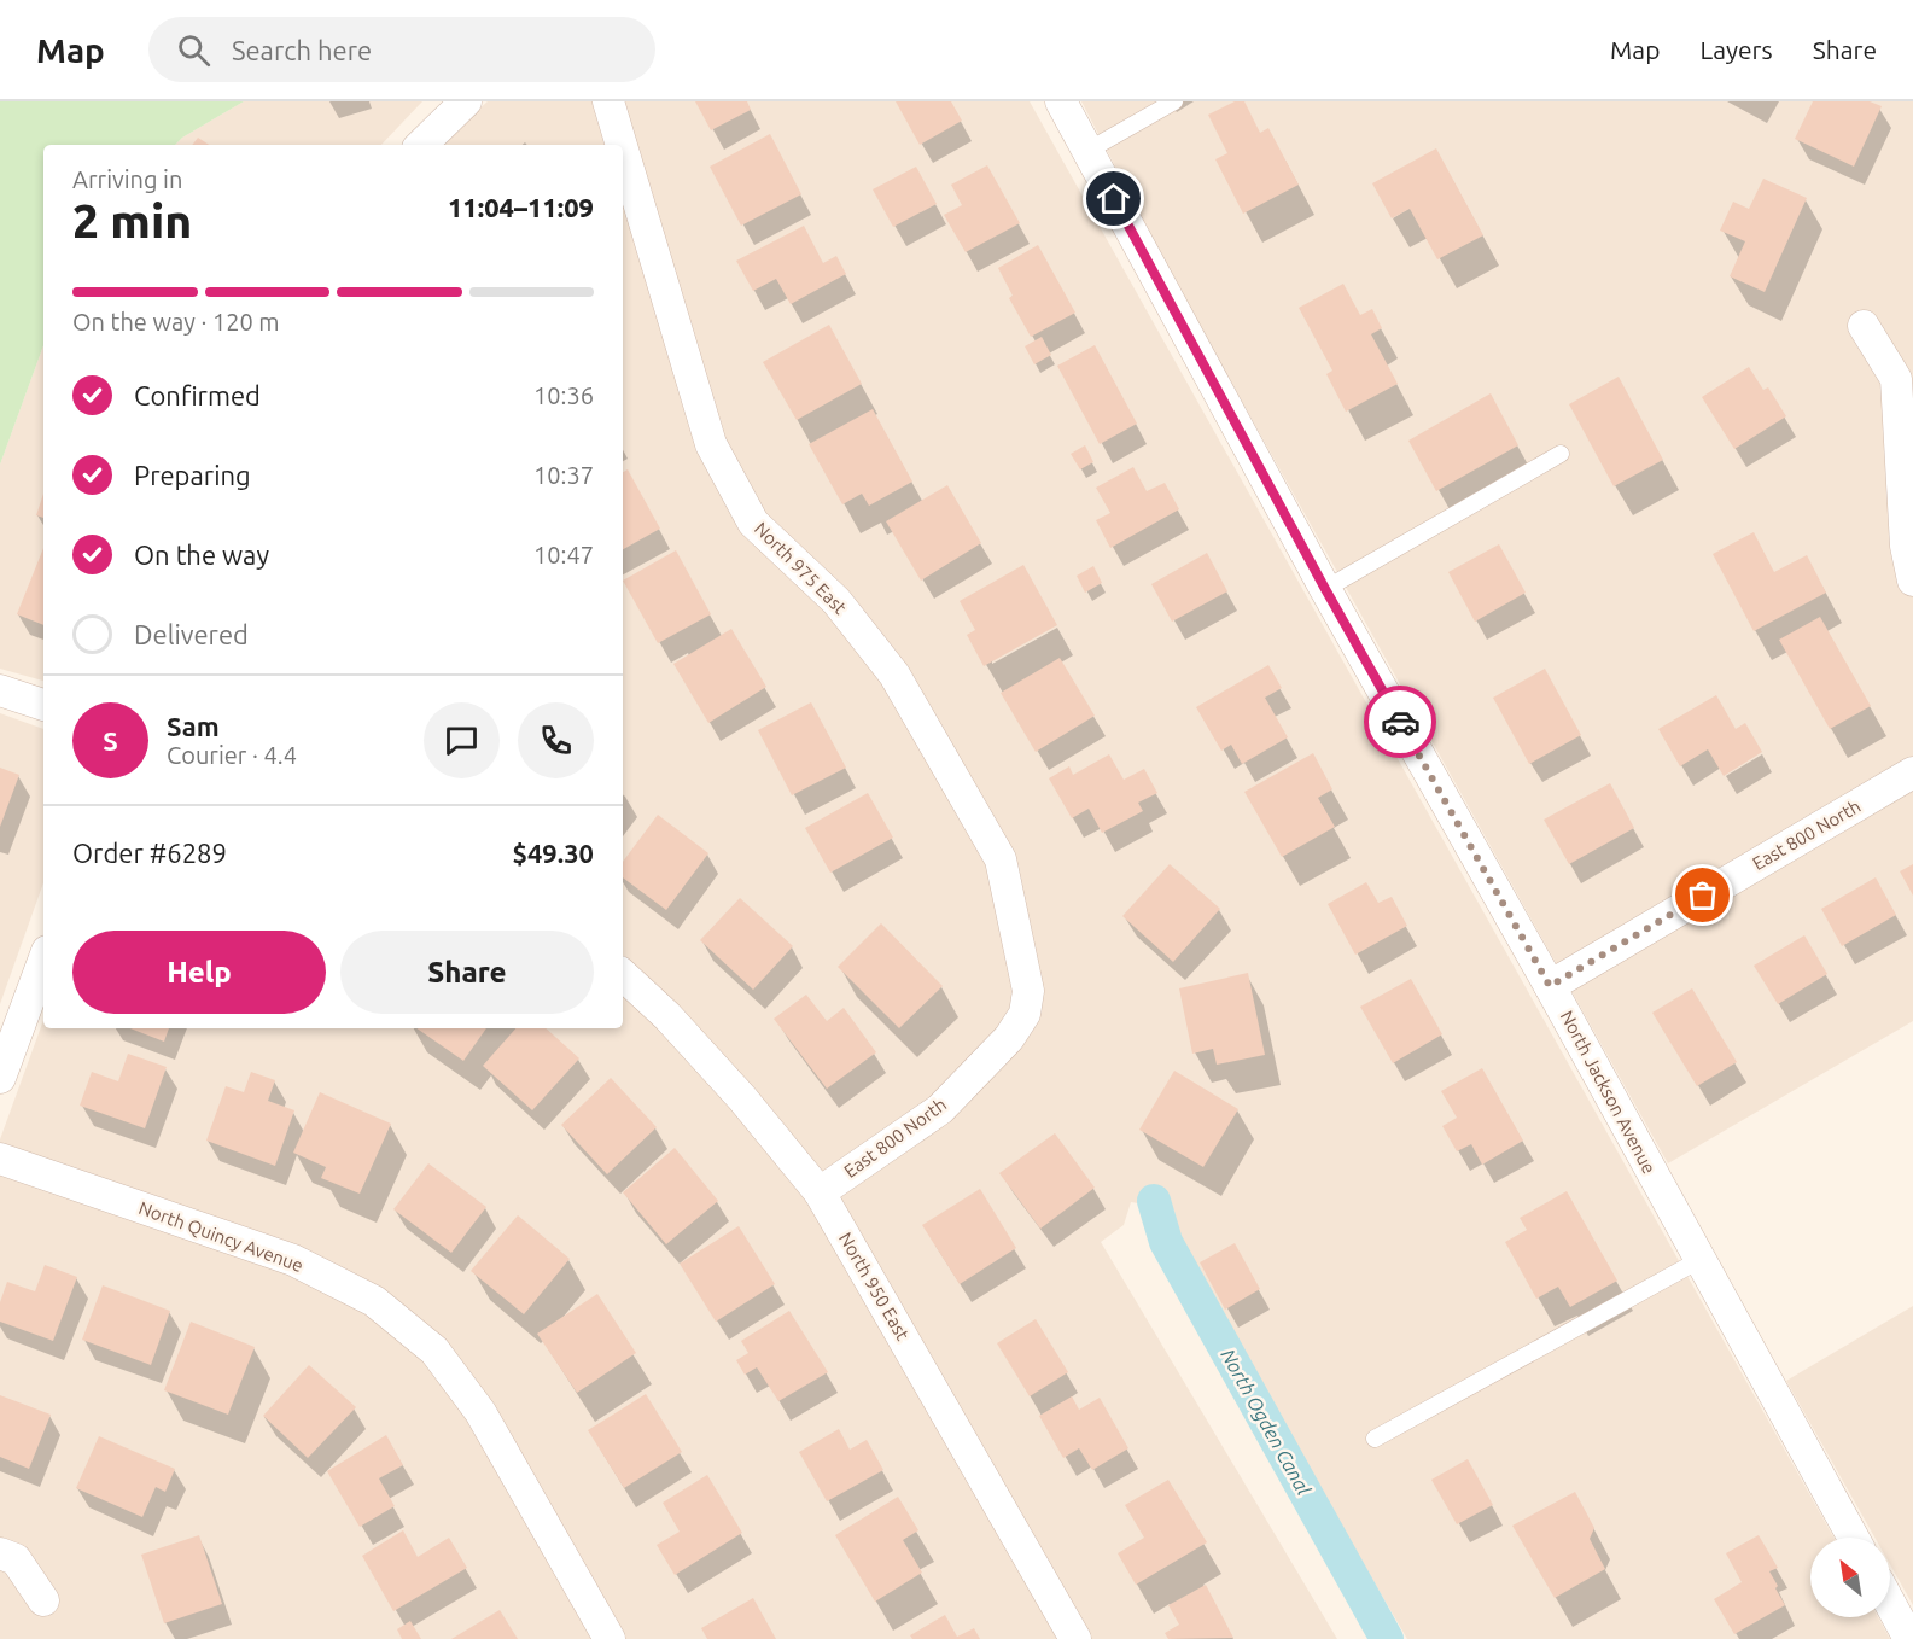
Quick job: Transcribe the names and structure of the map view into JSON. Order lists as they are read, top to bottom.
{
  "streets": {
    "street": [
      "North 975 East",
      "East 800 North",
      "North Jackson Avenue",
      "North Quincy Avenue",
      "North 950 East"
    ]
  },
  "crossings": [
    ["North 975 East", "East 800 North"],
    ["East 800 North", "North Jackson Avenue"],
    ["East 800 North", "North 950 East"]
  ],
  "water": ["North Ogden Canal"],
  "north": "top left",
  "page": {
    "header": "Map",
    "search": "Search here",
    "nav": ["Map", "Layers", "Share"],
    "heading": ["2 min", "Arriving in", "11:04–11:09"],
    "panel": [
      "Sam",
      "Courier · 4.4",
      "Order #6289",
      "$49.30"
    ],
    "bar": "On the way · 120 m",
    "list": [
      ["Confirmed", "10:36"],
      ["Preparing", "10:37"],
      ["On the way", "10:47"],
      "Delivered"
    ],
    "round": "S",
    "buttons": ["Help", "Share"]
  }
}
